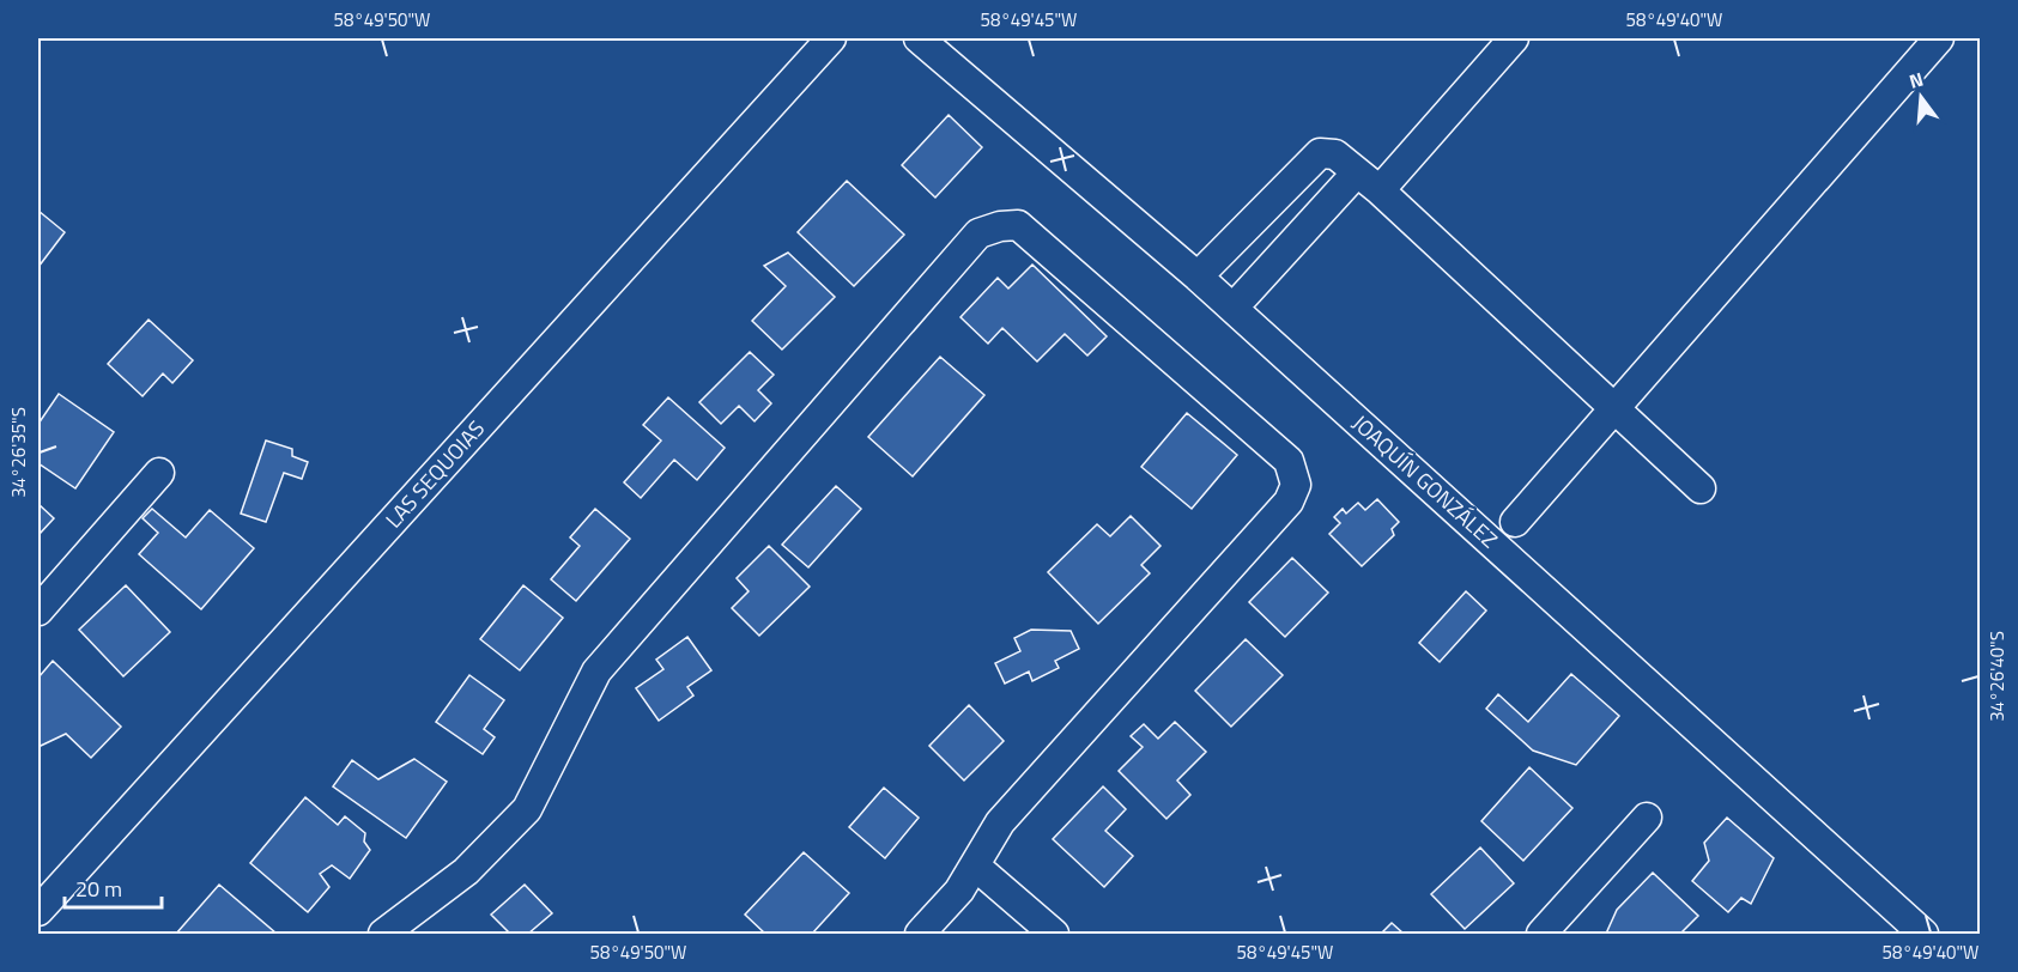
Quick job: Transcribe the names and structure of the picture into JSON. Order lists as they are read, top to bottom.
{
  "streets": {
    "street": ["LAS SEQUOIAS", "JOAQUÍN GONZÁLEZ"]
  },
  "scale_bar": "20 m",
  "north": "top",
  "coordinates": [
    "58°49'50\"W",
    "58°49'45\"W",
    "58°49'40\"W",
    "34°26'35\"S",
    "34°26'40\"S"
  ]
}
